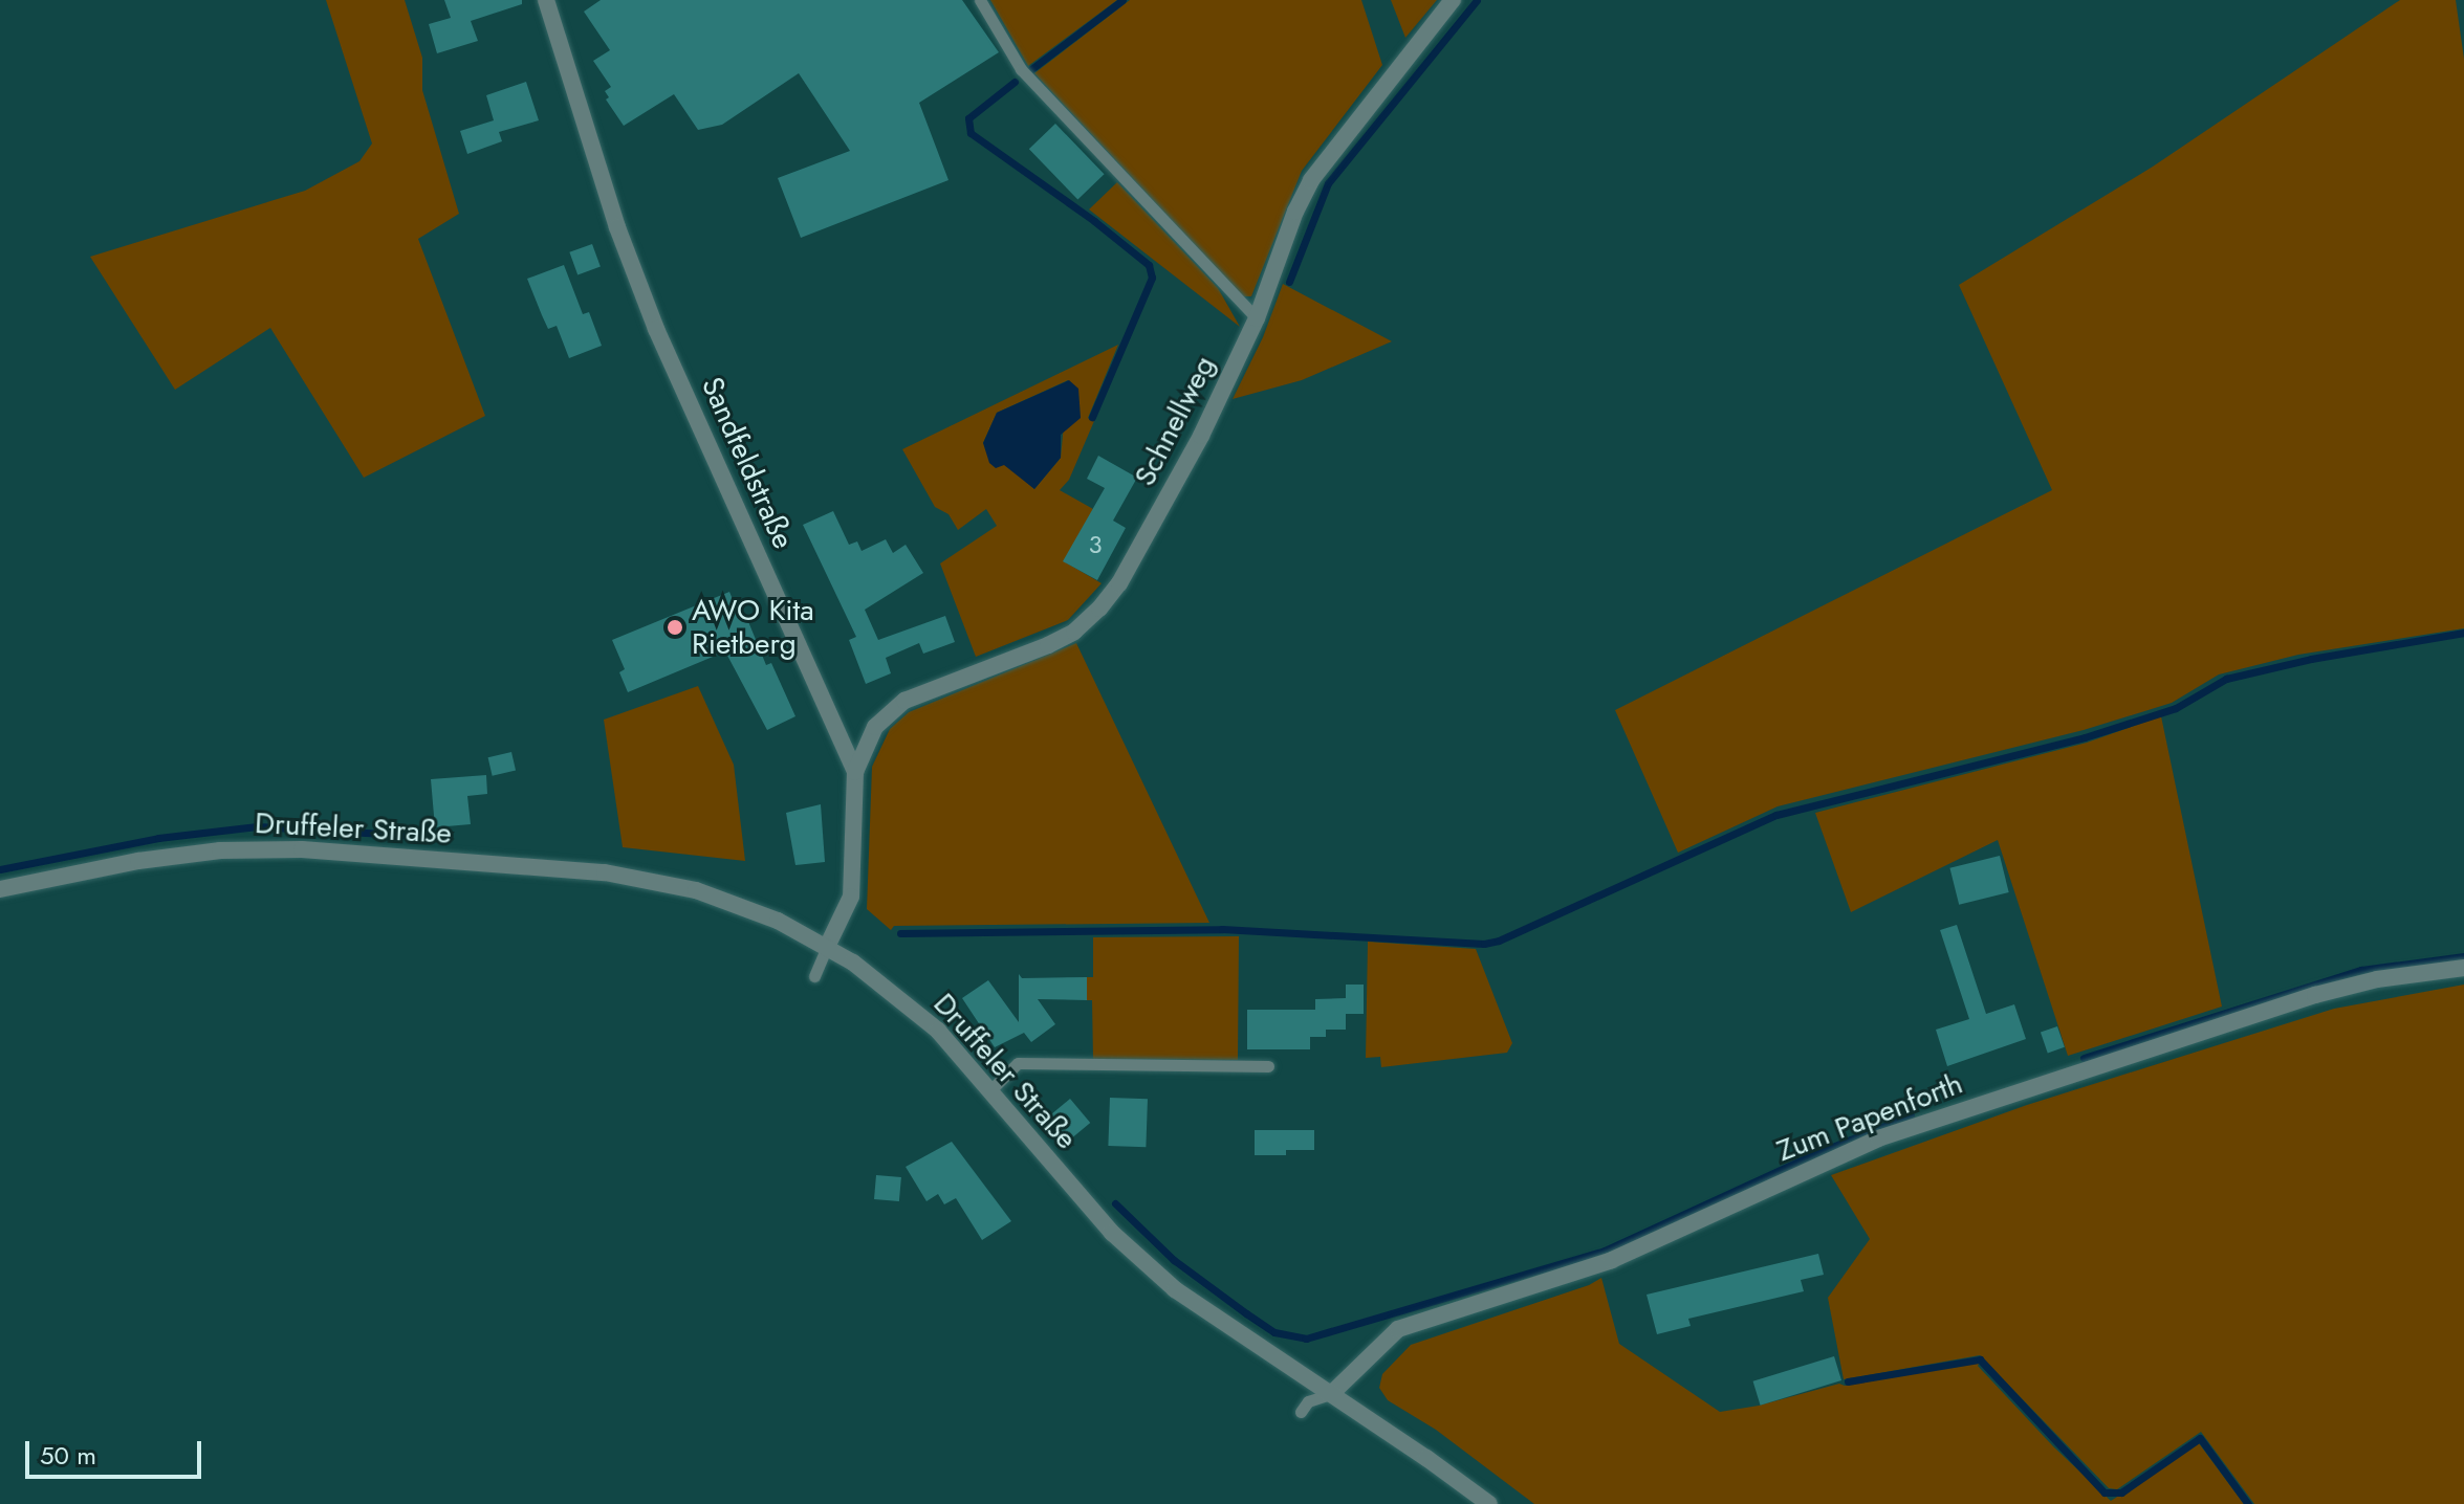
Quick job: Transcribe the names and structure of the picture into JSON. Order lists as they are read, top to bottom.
{
  "streets": {
    "street": [
      "Schnellweg",
      "Sandfeldstraße",
      "Druffeler Straße",
      "Zum Papenforth"
    ]
  },
  "crossings": [
    ["Schnellweg", "Sandfeldstraße"],
    ["Sandfeldstraße", "Druffeler Straße"],
    ["Druffeler Straße", "Zum Papenforth"]
  ],
  "places": ["AWO Kita Rietberg"],
  "house_numbers": ["3"],
  "scale_bar": "50 m"
}
